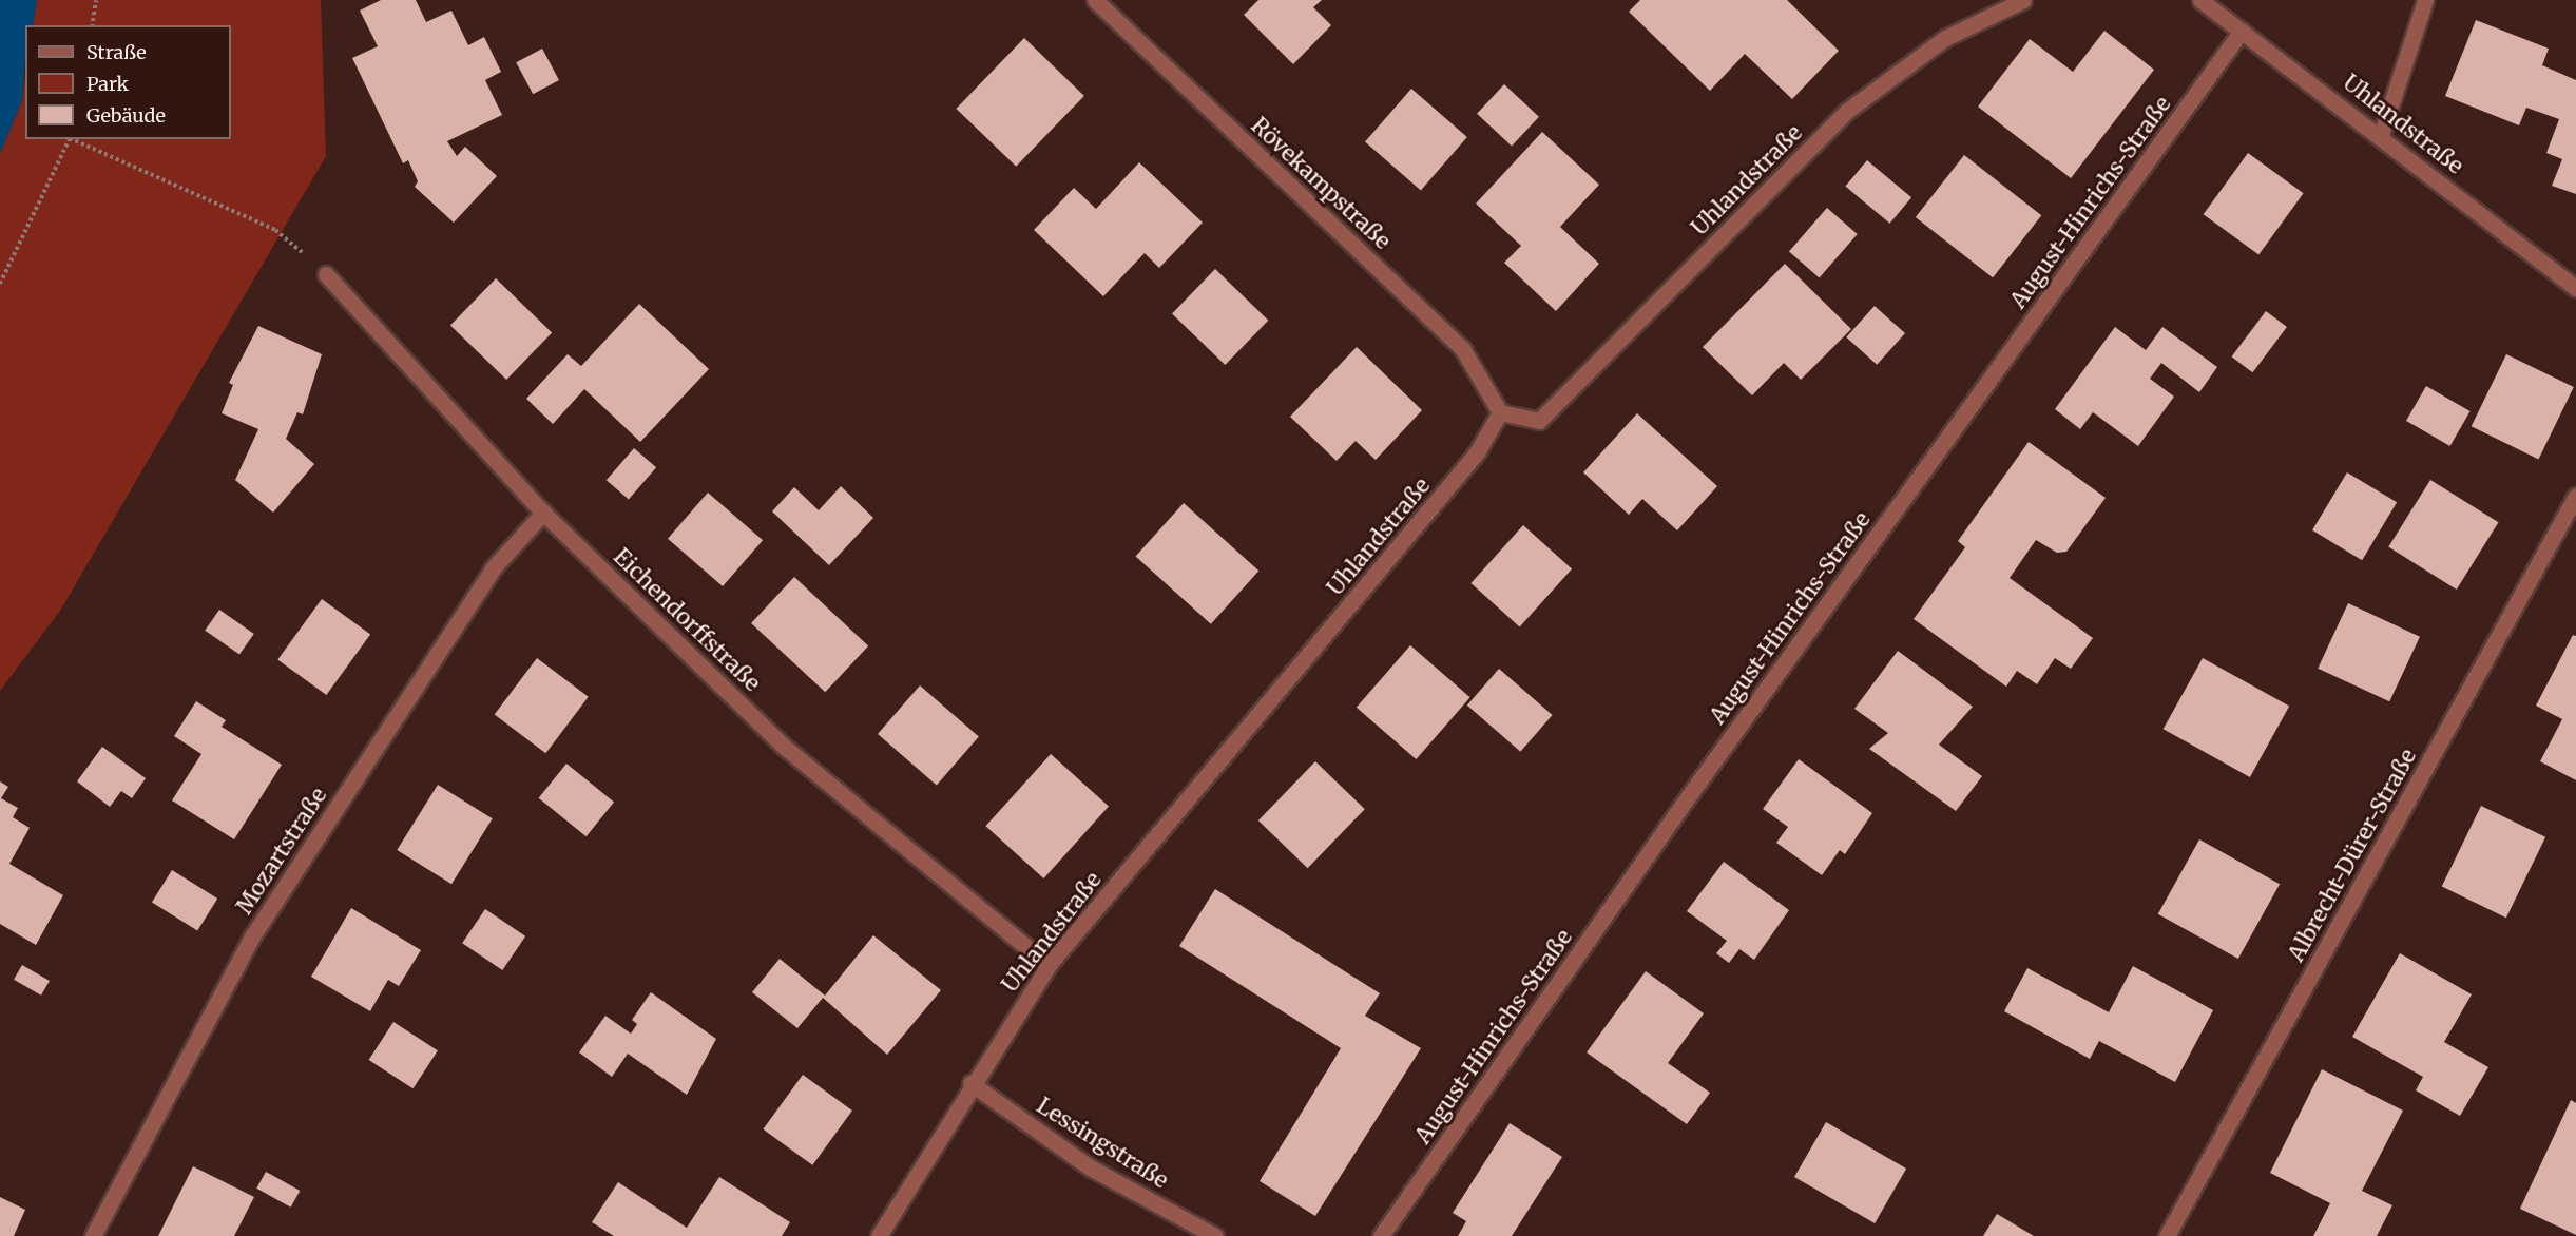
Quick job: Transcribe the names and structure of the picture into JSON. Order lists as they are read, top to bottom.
{
  "streets": {
    "street": [
      "Uhlandstraße",
      "Rövekampstraße",
      "August-Hinrichs-Straße",
      "Eichendorffstraße",
      "Mozartstraße",
      "Albrecht-Dürer-Straße",
      "Lessingstraße"
    ]
  },
  "crossings": [
    ["Uhlandstraße", "Rövekampstraße"],
    ["Uhlandstraße", "August-Hinrichs-Straße"],
    ["Uhlandstraße", "Eichendorffstraße"],
    ["Uhlandstraße", "Lessingstraße"],
    ["Eichendorffstraße", "Mozartstraße"]
  ],
  "legend": ["Straße", "Park", "Gebäude"]
}
